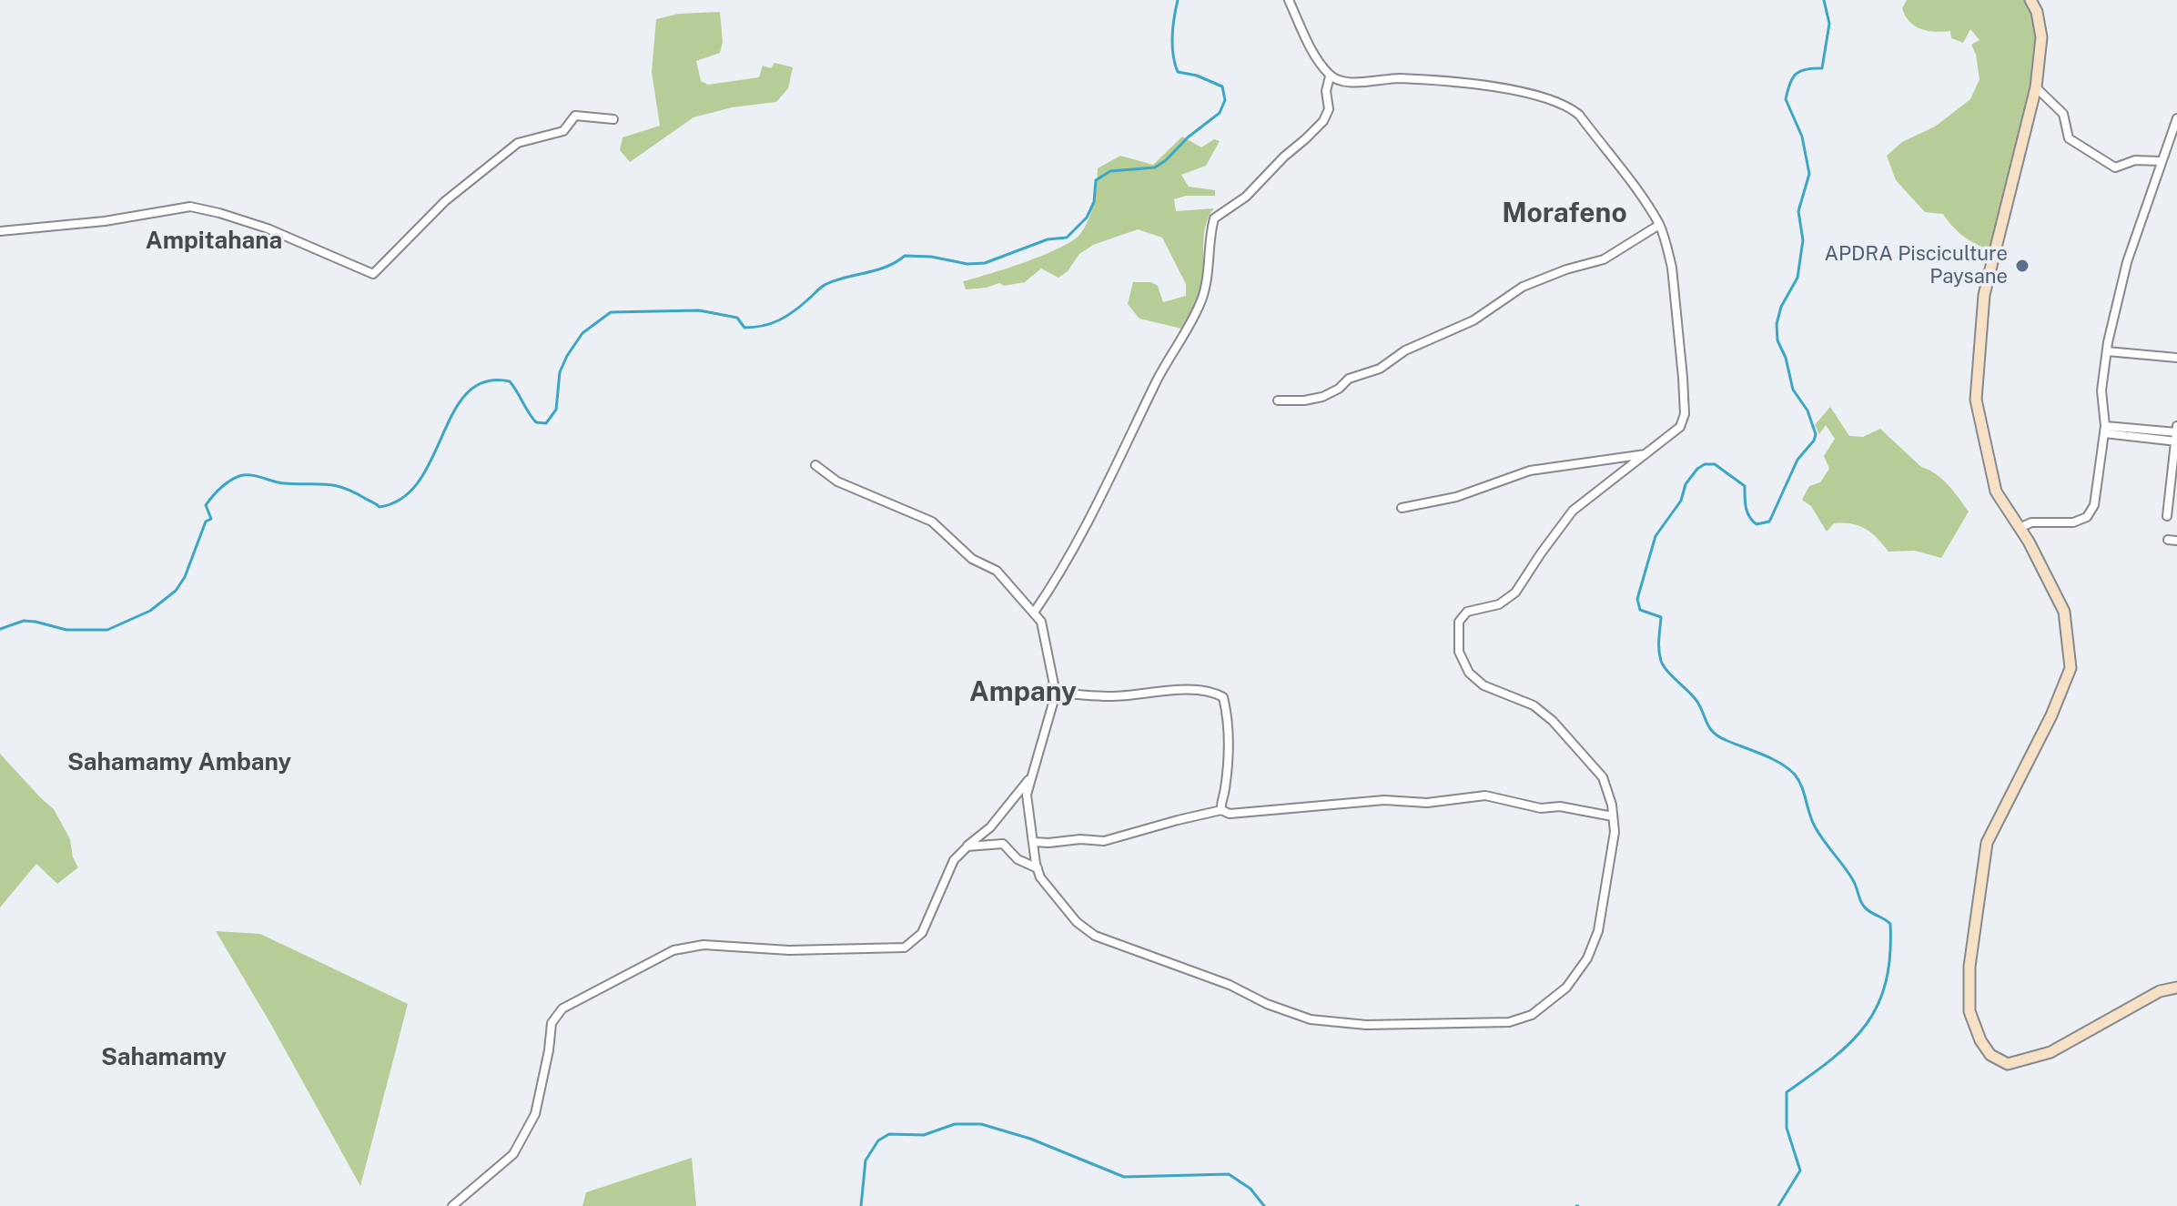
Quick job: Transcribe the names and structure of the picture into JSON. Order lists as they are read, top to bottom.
{
  "districts": [
    "Morafeno",
    "Ampitahana",
    "Ampany",
    "Sahamamy Ambany",
    "Sahamamy"
  ],
  "places": ["APDRA Pisciculture Paysane"]
}
